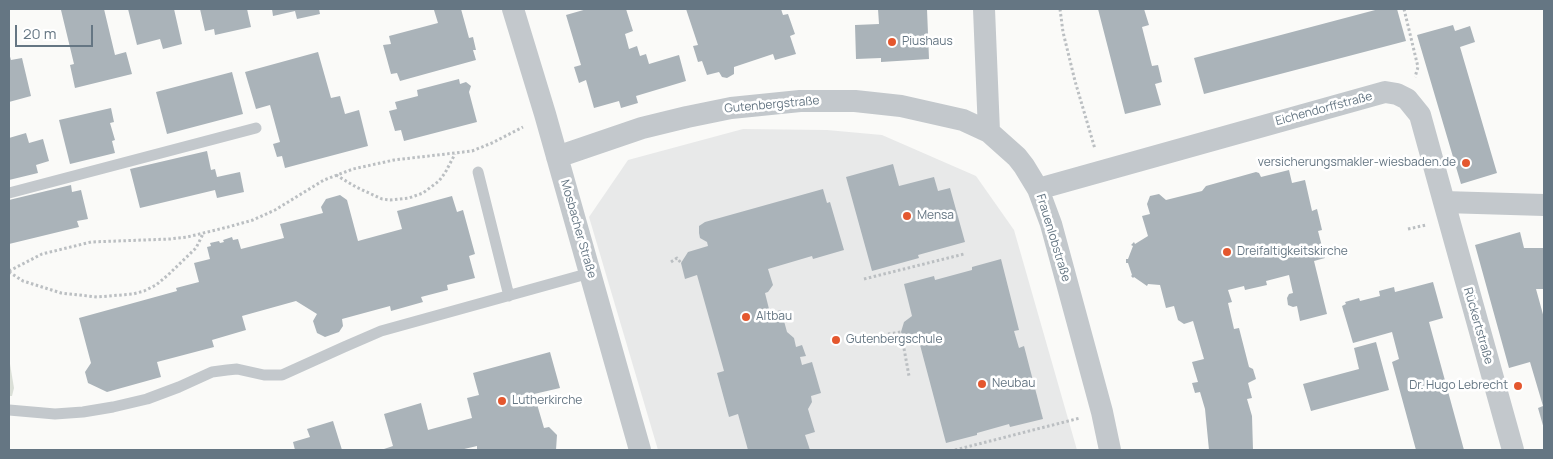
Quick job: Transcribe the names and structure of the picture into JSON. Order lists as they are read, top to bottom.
{
  "streets": {
    "street": [
      "Gutenbergstraße",
      "Eichendorffstraße",
      "Mosbacher Straße",
      "Frauenlobstraße",
      "Rückertstraße"
    ]
  },
  "crossings": [
    ["Gutenbergstraße", "Mosbacher Straße"],
    ["Gutenbergstraße", "Frauenlobstraße"],
    ["Eichendorffstraße", "Frauenlobstraße"]
  ],
  "places": [
    "Piushaus",
    "versicherungsmakler-wiesbaden.de",
    "Mensa",
    "Dreifaltigkeitskirche",
    "Altbau",
    "Gutenbergschule",
    "Neubau",
    "Dr. Hugo Lebrecht",
    "Lutherkirche"
  ],
  "scale_bar": "20 m"
}
